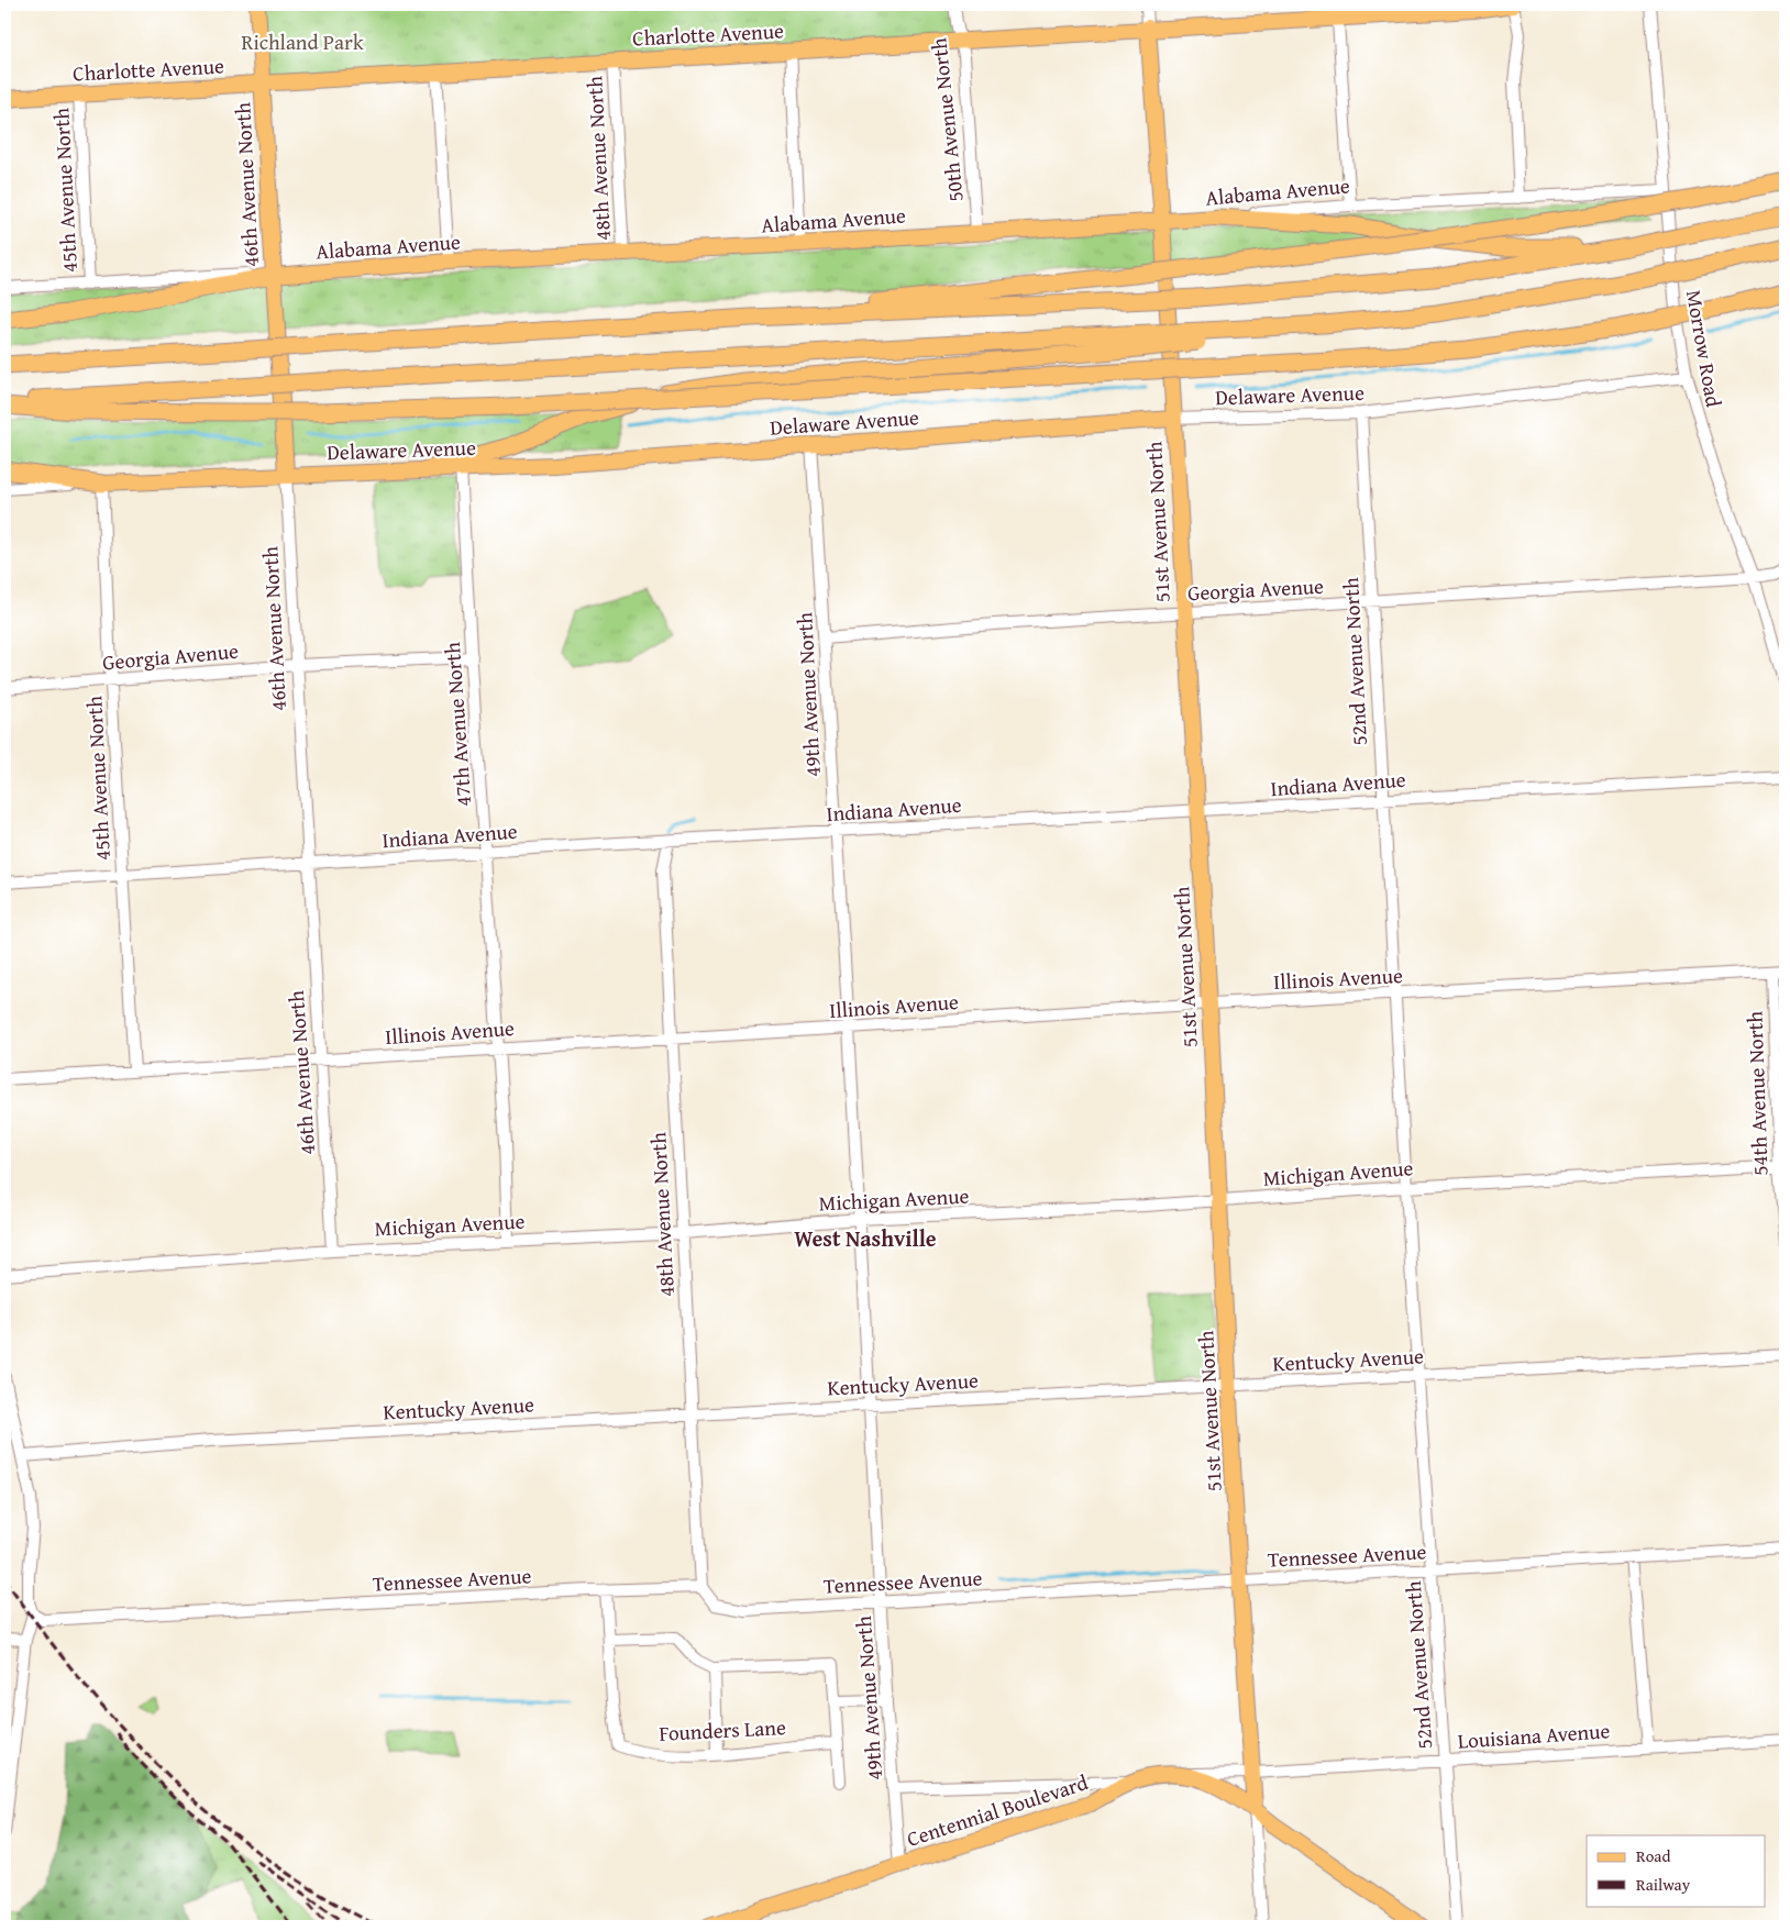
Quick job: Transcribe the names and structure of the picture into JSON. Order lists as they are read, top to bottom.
{
  "streets": {
    "main road": [
      "Charlotte Avenue",
      "46th Avenue North",
      "Alabama Avenue",
      "Delaware Avenue",
      "51st Avenue North",
      "Centennial Boulevard"
    ],
    "street": [
      "50th Avenue North",
      "48th Avenue North",
      "45th Avenue North",
      "Morrow Road",
      "Georgia Avenue",
      "52nd Avenue North",
      "49th Avenue North",
      "47th Avenue North",
      "Indiana Avenue",
      "Illinois Avenue",
      "54th Avenue North",
      "Michigan Avenue",
      "Kentucky Avenue",
      "Tennessee Avenue",
      "Founders Lane",
      "Louisiana Avenue"
    ]
  },
  "crossings": [
    ["Charlotte Avenue", "50th Avenue North"],
    ["Charlotte Avenue", "48th Avenue North"],
    ["Charlotte Avenue", "46th Avenue North"],
    ["Charlotte Avenue", "45th Avenue North"],
    ["Charlotte Avenue", "51st Avenue North"],
    ["50th Avenue North", "Alabama Avenue"],
    ["48th Avenue North", "Alabama Avenue"],
    ["48th Avenue North", "Indiana Avenue"],
    ["48th Avenue North", "Illinois Avenue"],
    ["48th Avenue North", "Michigan Avenue"],
    ["48th Avenue North", "Kentucky Avenue"],
    ["48th Avenue North", "Tennessee Avenue"],
    ["46th Avenue North", "Alabama Avenue"],
    ["46th Avenue North", "Delaware Avenue"],
    ["46th Avenue North", "Georgia Avenue"],
    ["46th Avenue North", "Indiana Avenue"],
    ["46th Avenue North", "Illinois Avenue"],
    ["46th Avenue North", "Michigan Avenue"],
    ["45th Avenue North", "Alabama Avenue"],
    ["45th Avenue North", "Delaware Avenue"],
    ["45th Avenue North", "Georgia Avenue"],
    ["45th Avenue North", "Indiana Avenue"],
    ["45th Avenue North", "Illinois Avenue"],
    ["Alabama Avenue", "Morrow Road"],
    ["Alabama Avenue", "51st Avenue North"],
    ["Morrow Road", "Delaware Avenue"],
    ["Morrow Road", "Georgia Avenue"],
    ["Delaware Avenue", "51st Avenue North"],
    ["Delaware Avenue", "52nd Avenue North"],
    ["Delaware Avenue", "49th Avenue North"],
    ["Delaware Avenue", "47th Avenue North"],
    ["51st Avenue North", "Georgia Avenue"],
    ["51st Avenue North", "Indiana Avenue"],
    ["51st Avenue North", "Illinois Avenue"],
    ["51st Avenue North", "Michigan Avenue"],
    ["51st Avenue North", "Kentucky Avenue"],
    ["51st Avenue North", "Tennessee Avenue"],
    ["51st Avenue North", "Louisiana Avenue"],
    ["51st Avenue North", "Centennial Boulevard"],
    ["Georgia Avenue", "52nd Avenue North"],
    ["Georgia Avenue", "49th Avenue North"],
    ["Georgia Avenue", "47th Avenue North"],
    ["52nd Avenue North", "Indiana Avenue"],
    ["52nd Avenue North", "Illinois Avenue"],
    ["52nd Avenue North", "Michigan Avenue"],
    ["52nd Avenue North", "Kentucky Avenue"],
    ["52nd Avenue North", "Tennessee Avenue"],
    ["52nd Avenue North", "Louisiana Avenue"],
    ["49th Avenue North", "Indiana Avenue"],
    ["49th Avenue North", "Illinois Avenue"],
    ["49th Avenue North", "Michigan Avenue"],
    ["49th Avenue North", "Kentucky Avenue"],
    ["49th Avenue North", "Tennessee Avenue"],
    ["49th Avenue North", "Centennial Boulevard"],
    ["47th Avenue North", "Indiana Avenue"],
    ["47th Avenue North", "Illinois Avenue"],
    ["47th Avenue North", "Michigan Avenue"],
    ["Illinois Avenue", "54th Avenue North"],
    ["54th Avenue North", "Michigan Avenue"],
    ["Tennessee Avenue", "Founders Lane"],
    ["Louisiana Avenue", "Centennial Boulevard"]
  ],
  "districts": ["West Nashville"],
  "parks": ["Richland Park"],
  "legend": ["Road", "Railway"]
}
